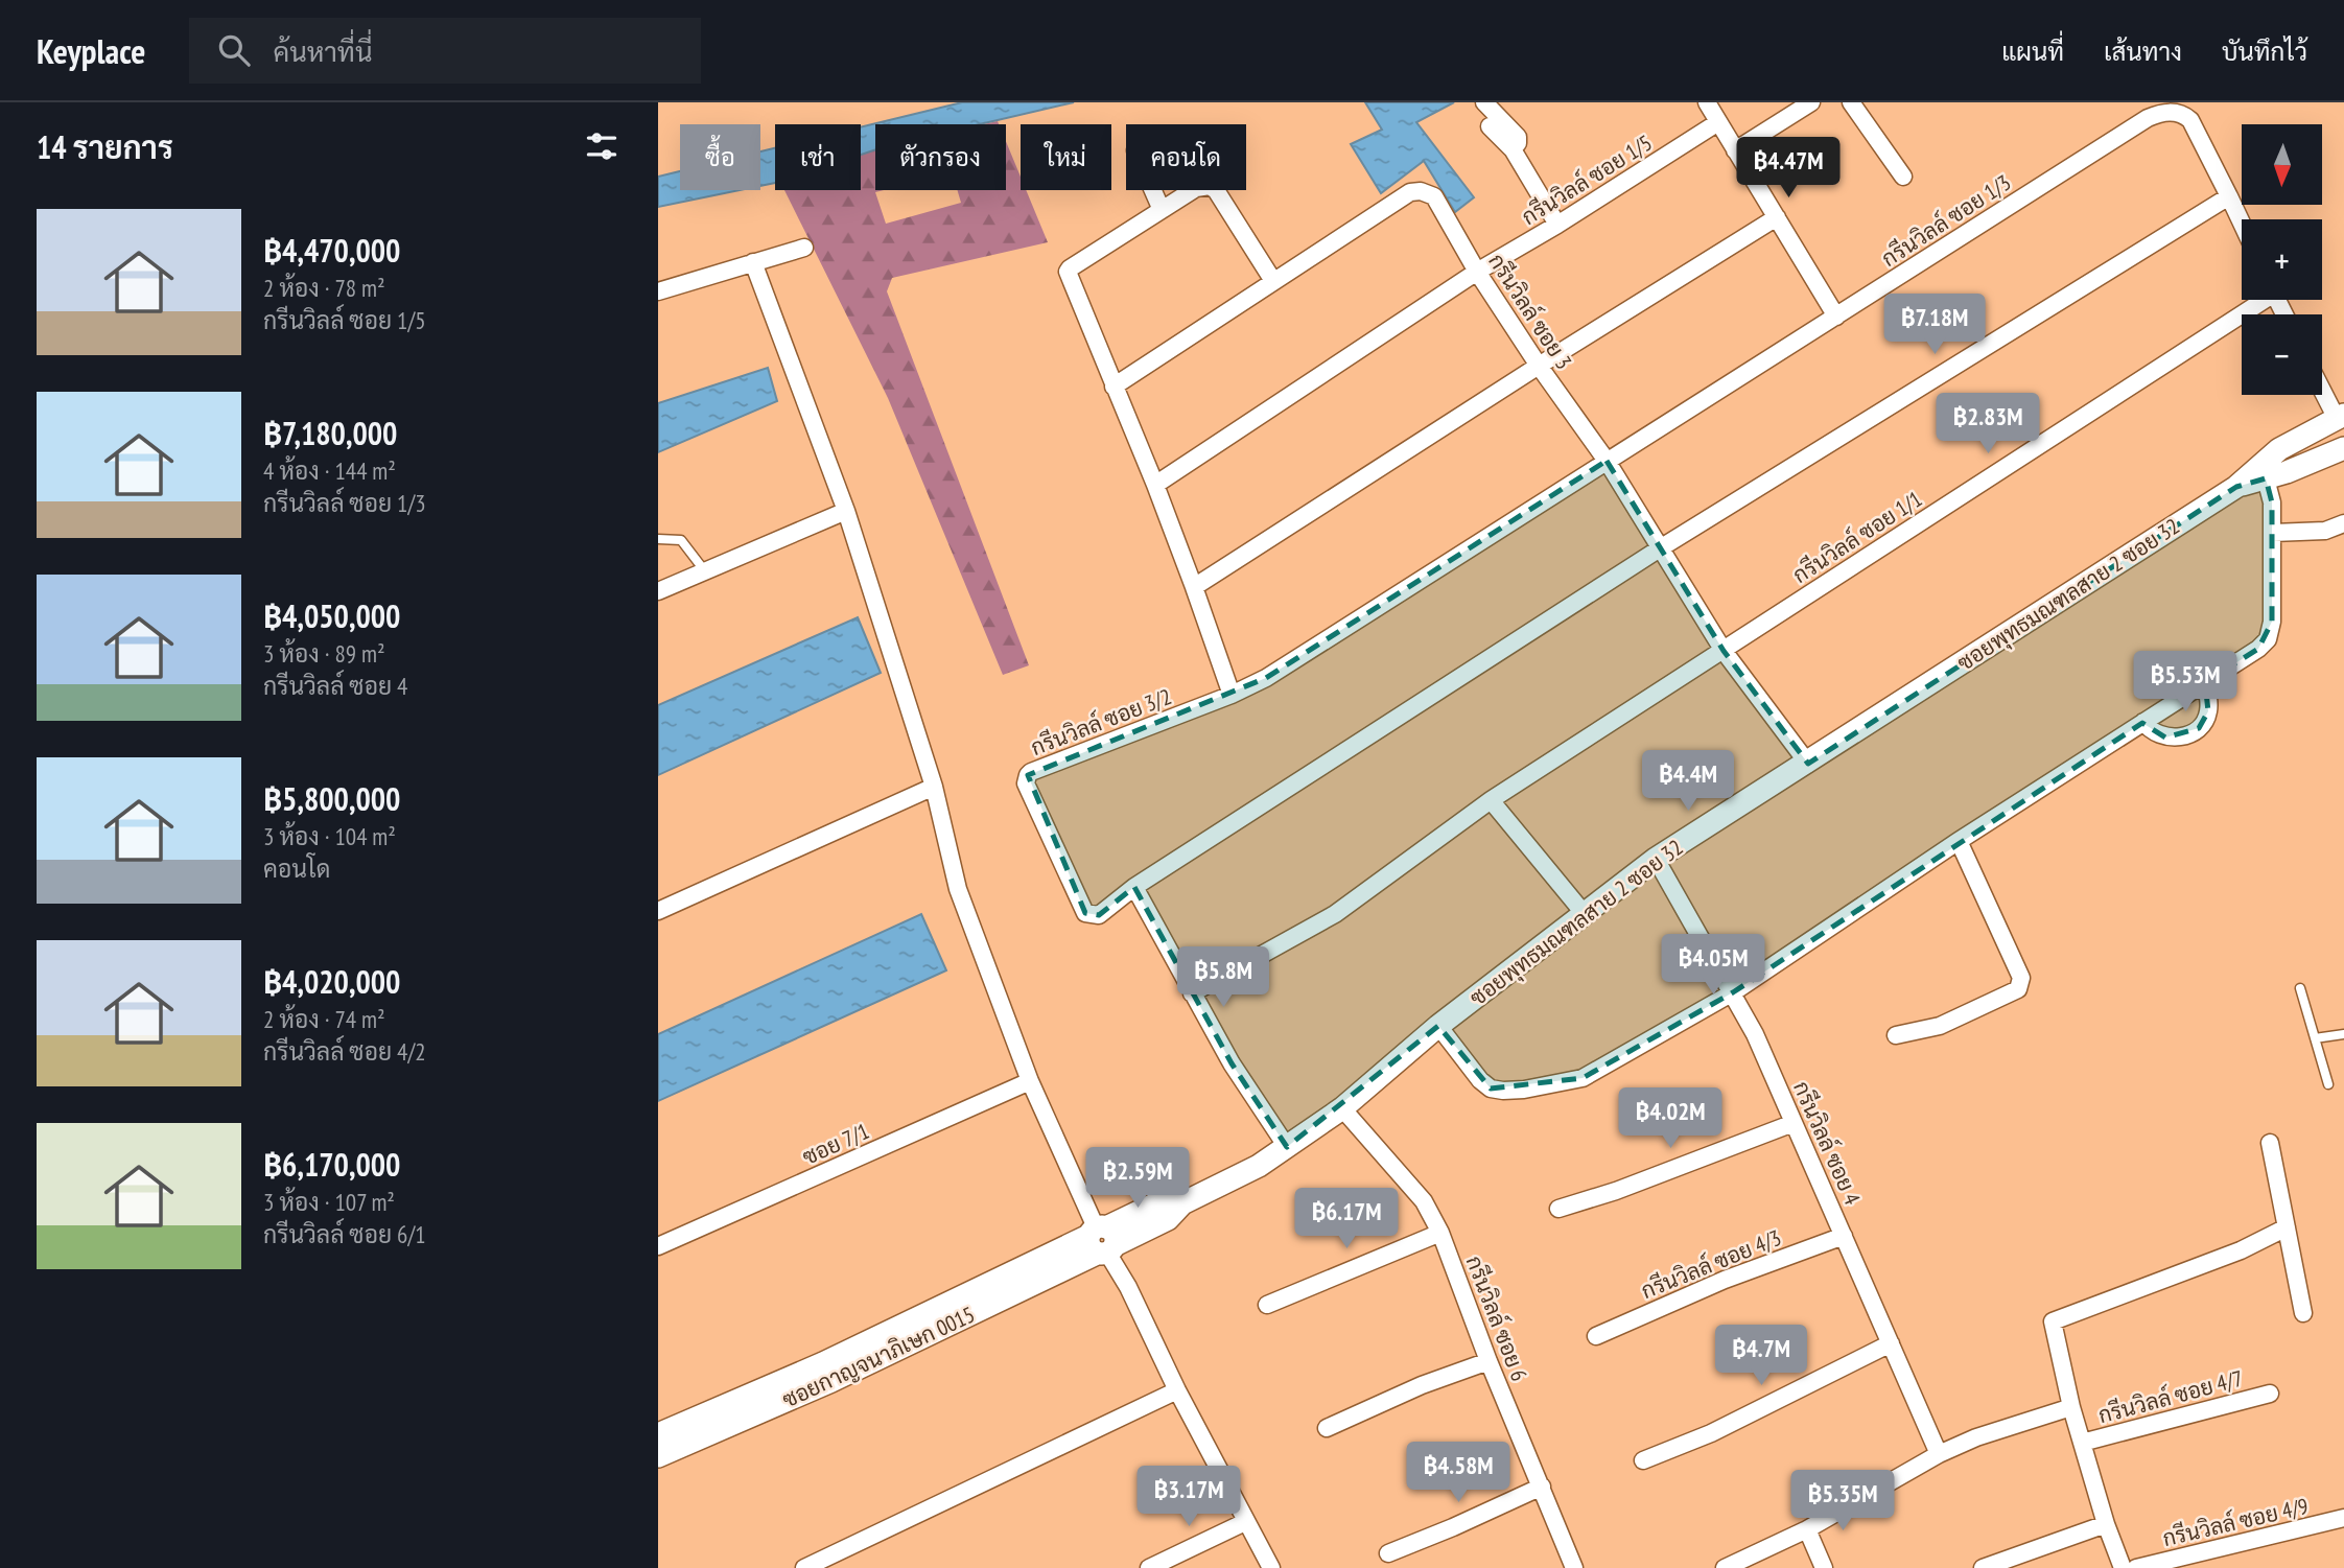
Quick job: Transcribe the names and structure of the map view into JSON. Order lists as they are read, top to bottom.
{
  "streets": {
    "street": [
      "กรีนวิลล์ ซอย 1/5",
      "กรีนวิลล์ ซอย 1/3",
      "กรีนวิลล์ ซอย 3",
      "กรีนวิลล์ ซอย 1/1",
      "ซอยพุทธมณฑลสาย 2 ซอย 32",
      "กรีนวิลล์ ซอย 3/2",
      "กรีนวิลล์ ซอย 4",
      "ซอย 7/1",
      "กรีนวิลล์ ซอย 4/3",
      "กรีนวิลล์ ซอย 6",
      "ซอยกาญจนาภิเษก 0015",
      "กรีนวิลล์ ซอย 4/7",
      "กรีนวิลล์ ซอย 4/9"
    ]
  },
  "crossings": [
    ["กรีนวิลล์ ซอย 1/5", "กรีนวิลล์ ซอย 3"],
    ["กรีนวิลล์ ซอย 1/3", "กรีนวิลล์ ซอย 3"],
    ["กรีนวิลล์ ซอย 1/3", "กรีนวิลล์ ซอย 3/2"],
    ["กรีนวิลล์ ซอย 3", "กรีนวิลล์ ซอย 1/1"],
    ["กรีนวิลล์ ซอย 3", "ซอยพุทธมณฑลสาย 2 ซอย 32"],
    ["กรีนวิลล์ ซอย 3", "กรีนวิลล์ ซอย 3/2"],
    ["ซอยพุทธมณฑลสาย 2 ซอย 32", "กรีนวิลล์ ซอย 4"],
    ["ซอยพุทธมณฑลสาย 2 ซอย 32", "กรีนวิลล์ ซอย 6"],
    ["ซอยพุทธมณฑลสาย 2 ซอย 32", "ซอยกาญจนาภิเษก 0015"],
    ["กรีนวิลล์ ซอย 4", "กรีนวิลล์ ซอย 4/3"]
  ],
  "north": "bottom",
  "page": {
    "header": "Keyplace",
    "search": "ค้นหาที่นี่",
    "nav": ["แผนที่", "เส้นทาง", "บันทึกไว้"],
    "heading": "14 รายการ",
    "map_buttons": ["+", "−"],
    "chip": [
      "ซื้อ",
      "เช่า",
      "ตัวกรอง",
      "ใหม่",
      "คอนโด"
    ],
    "price": [
      "฿4.47M",
      "฿7.18M",
      "฿2.83M",
      "฿5.53M",
      "฿4.4M",
      "฿4.05M",
      "฿5.8M",
      "฿4.02M",
      "฿2.59M",
      "฿6.17M",
      "฿4.7M",
      "฿4.58M",
      "฿3.17M",
      "฿5.35M"
    ],
    "list": [
      {
        "name": "฿4,470,000",
        "note": "2 ห้อง · 78 m² · กรีนวิลล์ ซอย 1/5"
      },
      {
        "name": "฿7,180,000",
        "note": "4 ห้อง · 144 m² · กรีนวิลล์ ซอย 1/3"
      },
      {
        "name": "฿4,050,000",
        "note": "3 ห้อง · 89 m² · กรีนวิลล์ ซอย 4"
      },
      {
        "name": "฿5,800,000",
        "note": "3 ห้อง · 104 m² · คอนโด"
      },
      {
        "name": "฿4,020,000",
        "note": "2 ห้อง · 74 m² · กรีนวิลล์ ซอย 4/2"
      },
      {
        "name": "฿6,170,000",
        "note": "3 ห้อง · 107 m² · กรีนวิลล์ ซอย 6/1"
      }
    ]
  }
}
